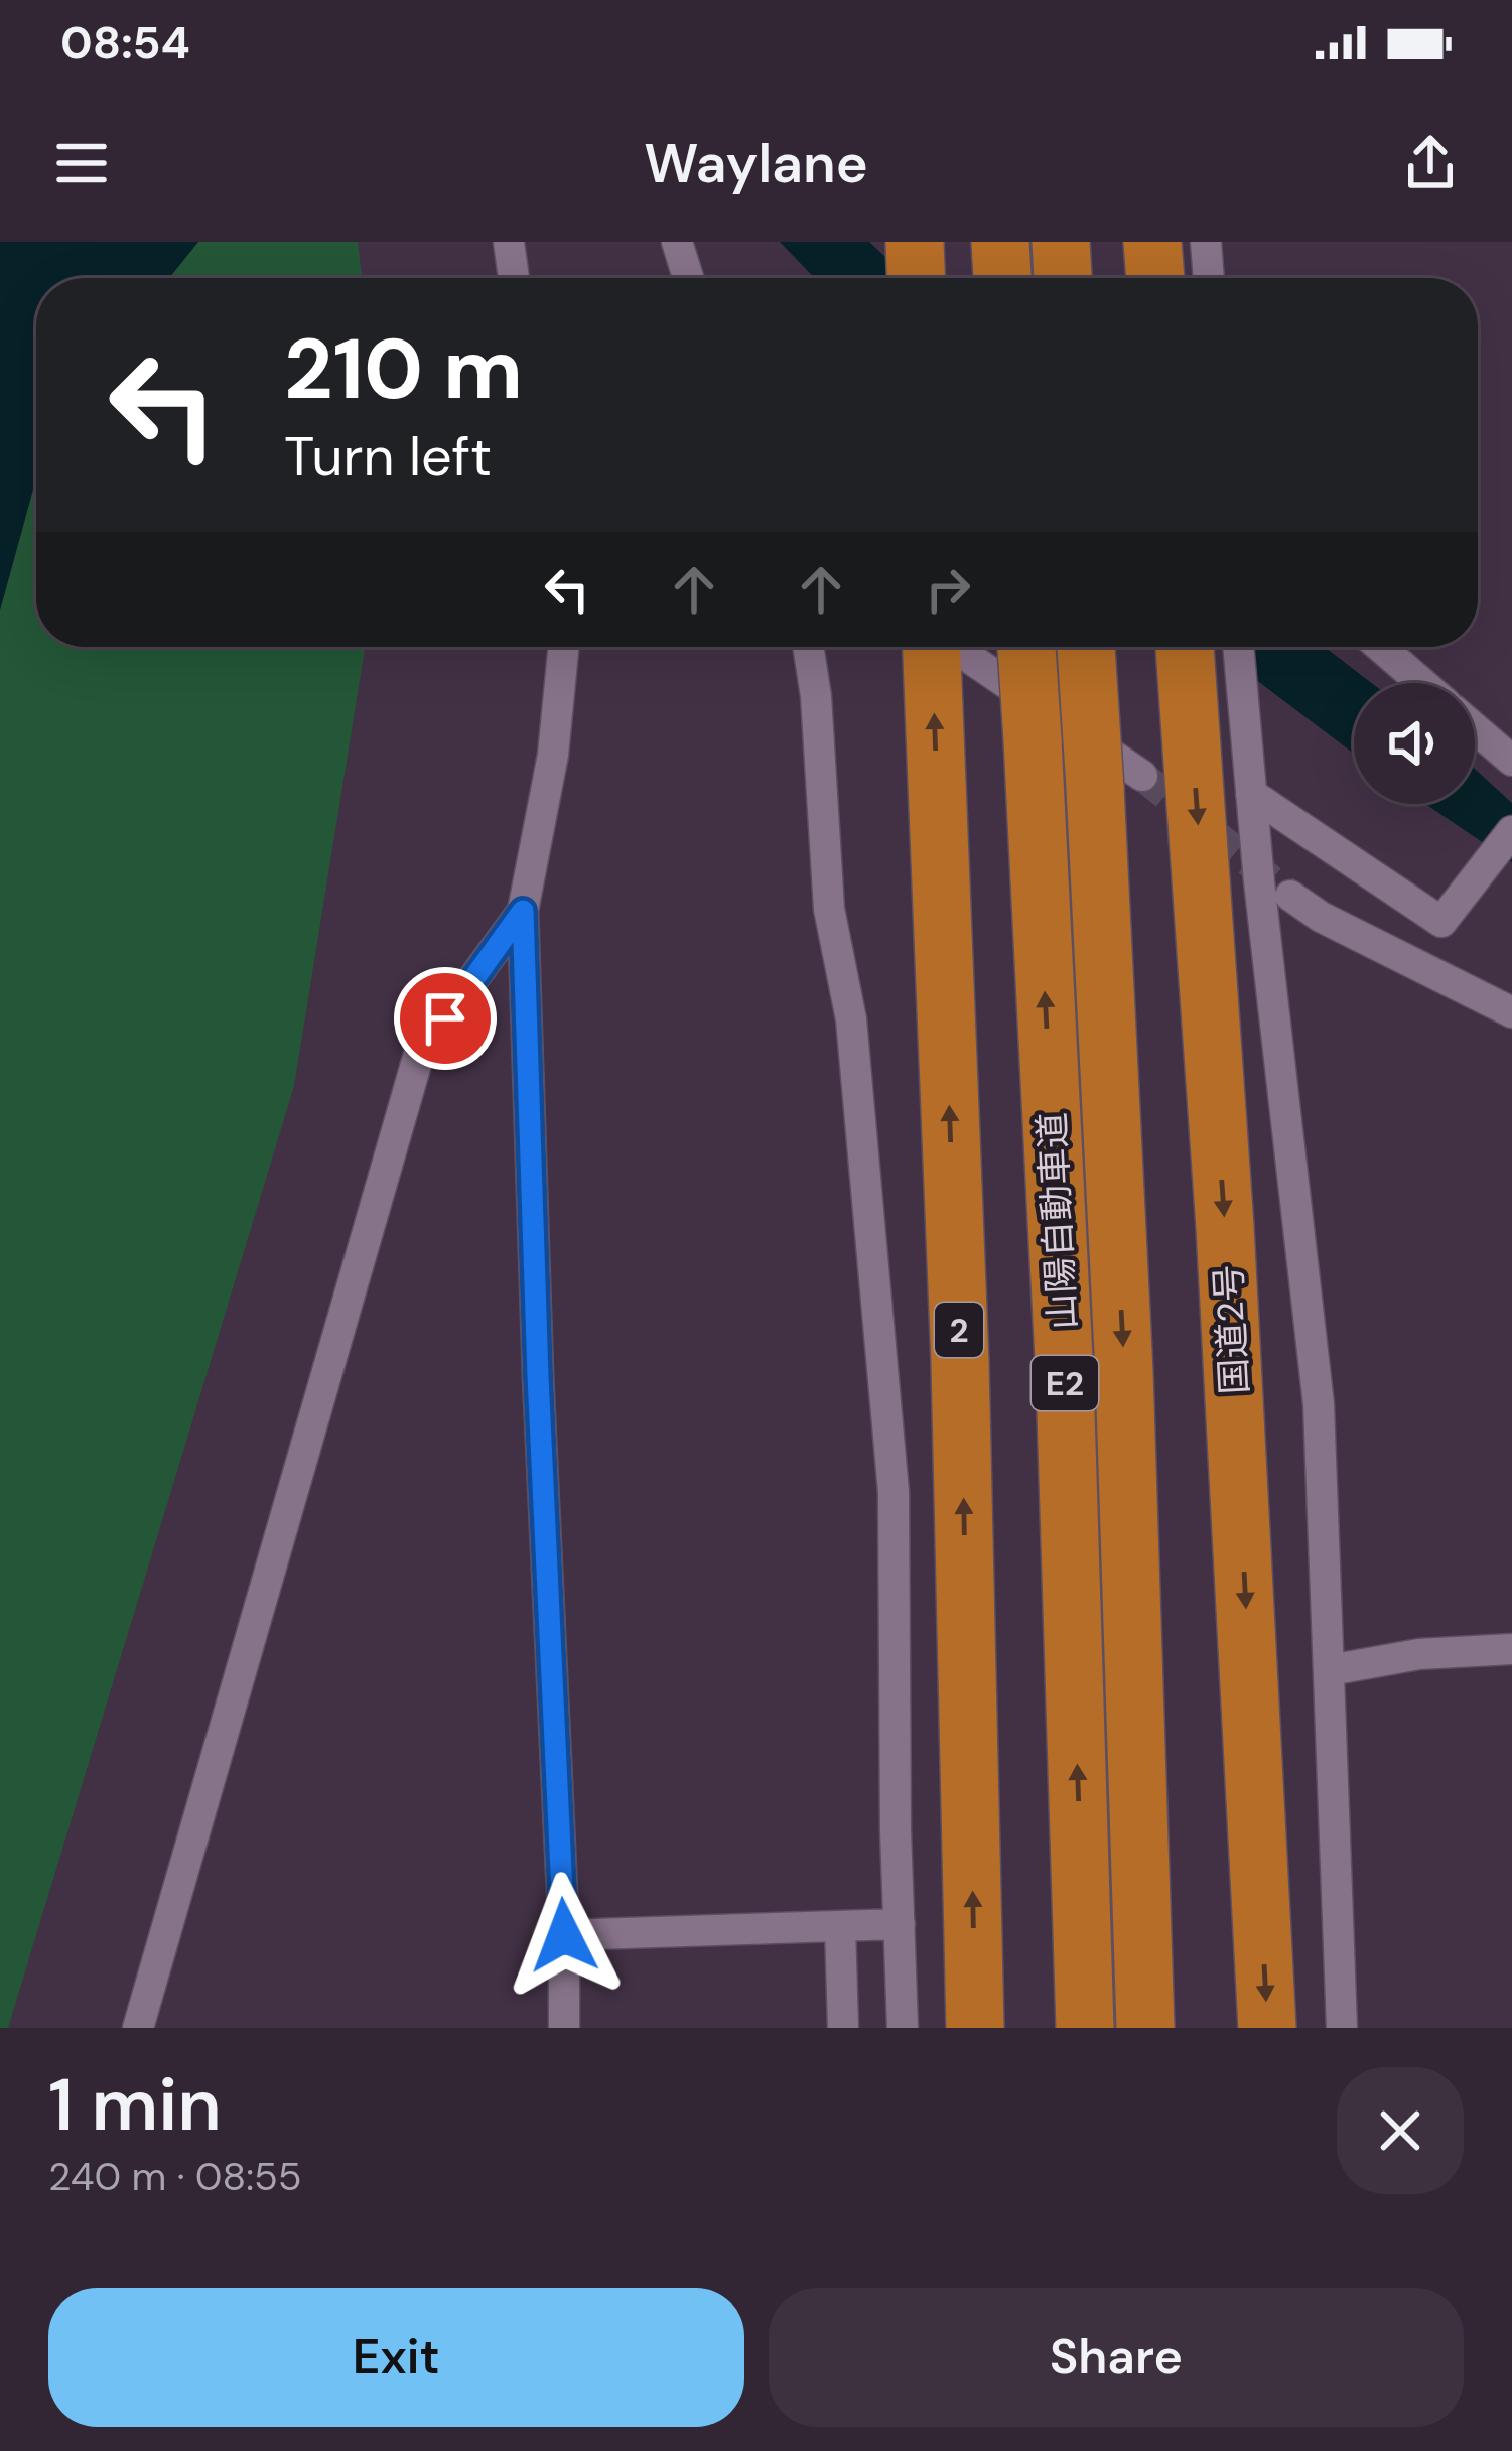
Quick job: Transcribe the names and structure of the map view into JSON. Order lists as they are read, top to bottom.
{
  "streets": {
    "highway": [
      "山陽自動車道",
      "2",
      "国道2号",
      "E2"
    ]
  },
  "page": {
    "status": "08:54",
    "header": "Waylane",
    "turn": ["210 m", "Turn left"],
    "heading": ["1 min", "240 m · 08:55"],
    "buttons": ["Exit", "Share"]
  }
}
